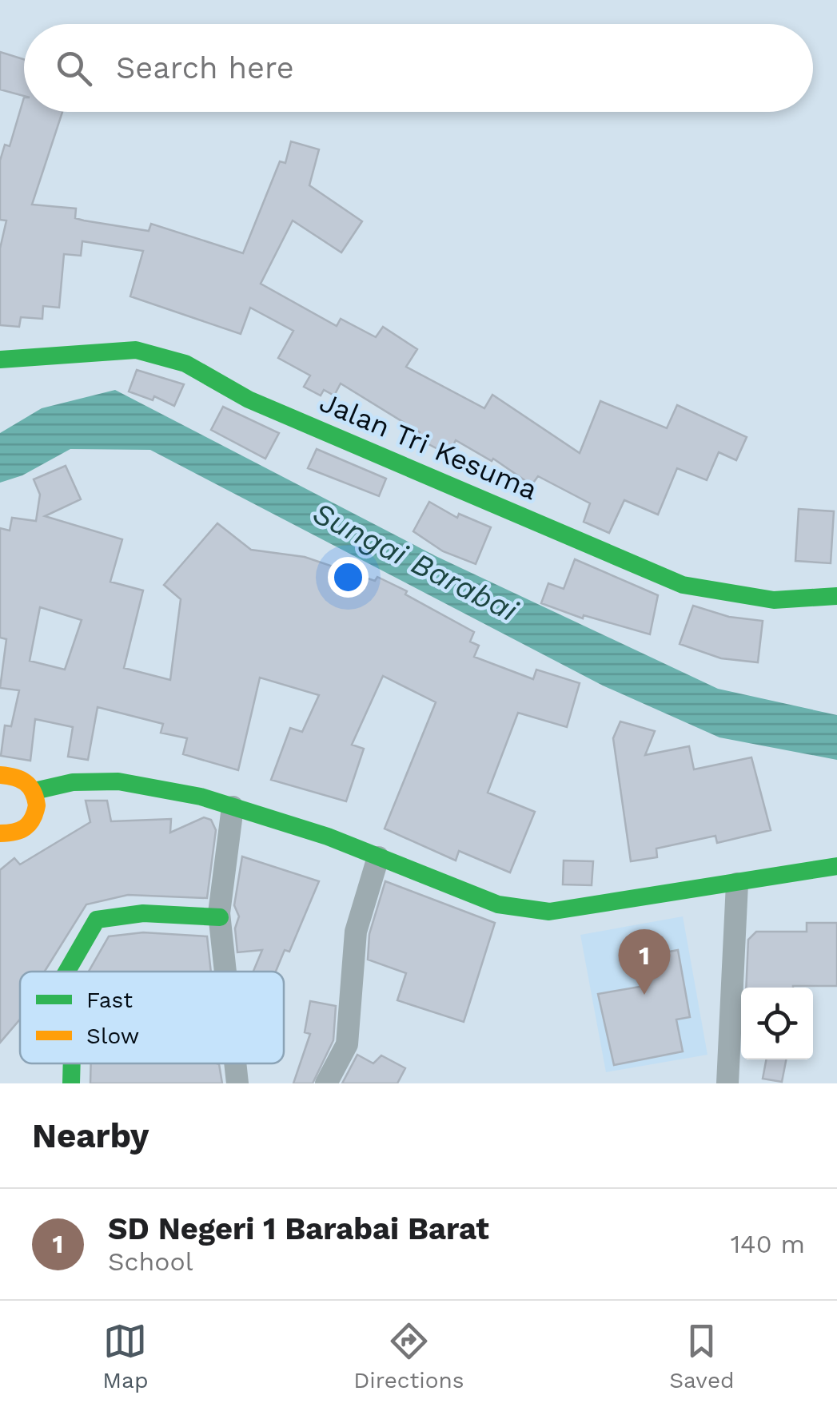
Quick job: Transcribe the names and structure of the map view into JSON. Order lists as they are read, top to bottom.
{
  "streets": {
    "street": ["Jalan Tri Kesuma"]
  },
  "water": ["Sungai Barabai"],
  "legend": ["Fast", "Slow"],
  "page": {
    "search": "Search here",
    "pins": "1",
    "heading": "Nearby",
    "list": [
      {
        "mark": "1",
        "name": "SD Negeri 1 Barabai Barat",
        "note": "School",
        "value": "140 m"
      }
    ],
    "nav": ["Map", "Directions", "Saved"]
  }
}
